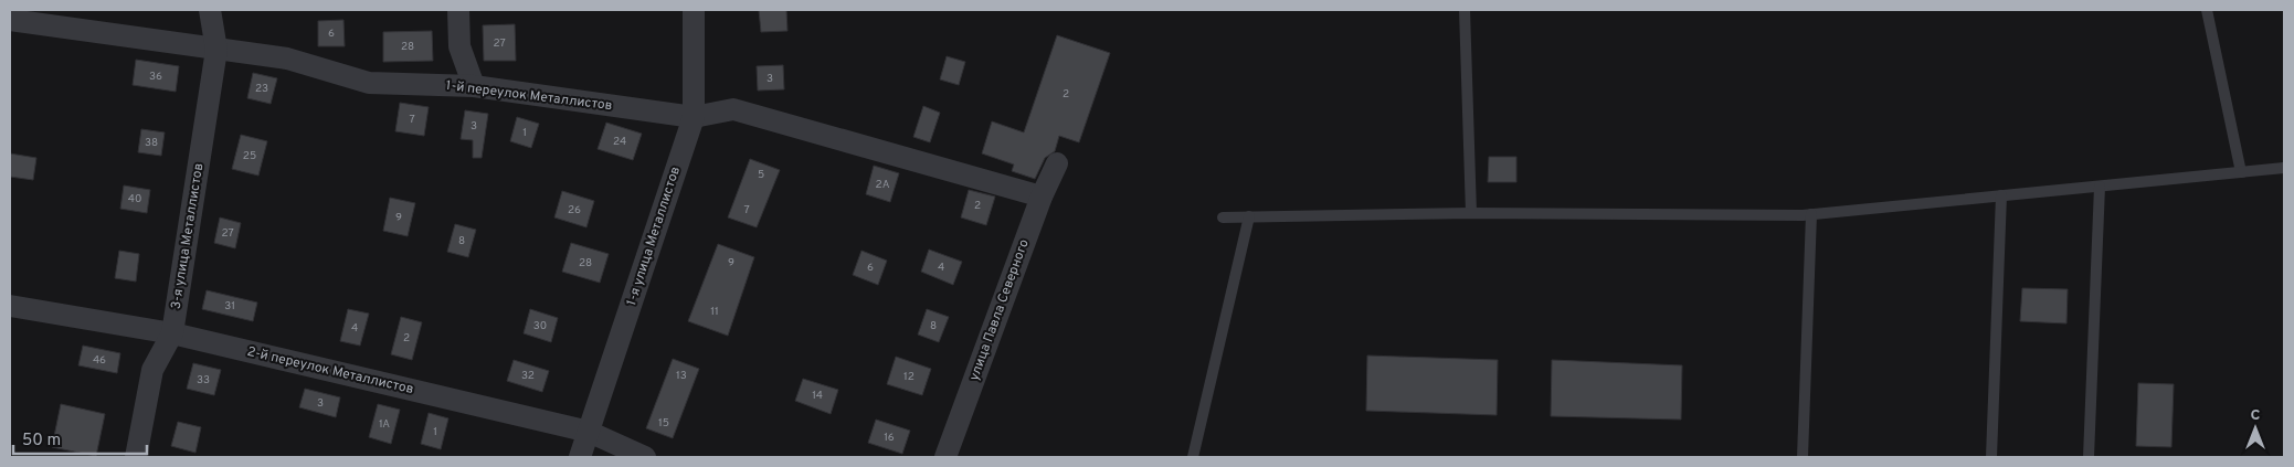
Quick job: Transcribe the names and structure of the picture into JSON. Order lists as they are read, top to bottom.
{
  "streets": {
    "street": [
      "1-й переулок Металлистов",
      "3-я улица Металлистов",
      "1-я улица Металлистов",
      "улица Павла Северного",
      "2-й переулок Металлистов"
    ]
  },
  "crossings": [
    ["1-й переулок Металлистов", "3-я улица Металлистов"],
    ["1-й переулок Металлистов", "1-я улица Металлистов"],
    ["1-й переулок Металлистов", "улица Павла Северного"],
    ["3-я улица Металлистов", "2-й переулок Металлистов"],
    ["1-я улица Металлистов", "2-й переулок Металлистов"]
  ],
  "house_numbers": [
    "6",
    "27",
    "28",
    "36",
    "3",
    "23",
    "2",
    "7",
    "3",
    "1",
    "24",
    "38",
    "25",
    "5",
    "2А",
    "40",
    "2",
    "26",
    "7",
    "9",
    "27",
    "8",
    "28",
    "9",
    "6",
    "4",
    "31",
    "11",
    "30",
    "8",
    "4",
    "2",
    "46",
    "32",
    "13",
    "12",
    "33",
    "14",
    "3",
    "15",
    "1А",
    "1",
    "16"
  ],
  "scale_bar": "50 m",
  "north": "top"
}
